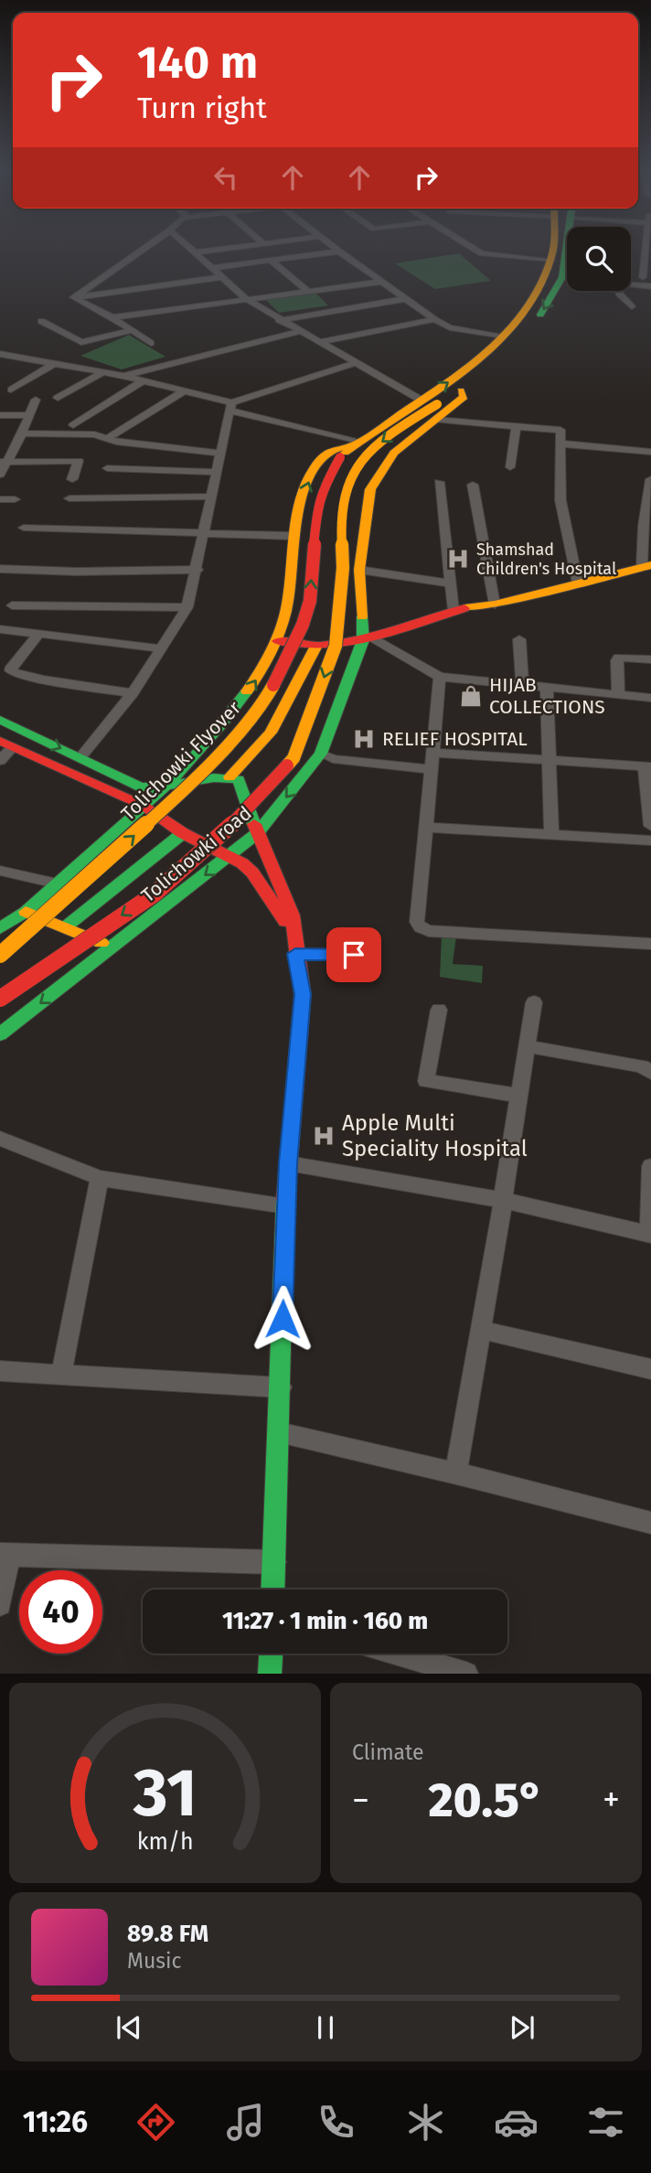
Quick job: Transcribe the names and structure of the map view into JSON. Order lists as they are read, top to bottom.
{
  "streets": {
    "main road": ["Tolichowki Flyover", "Tolichowki road"]
  },
  "places": {
    "hospital": ["Shamshad Children's Hospital", "RELIEF HOSPITAL", "Apple Multi Speciality Hospital"],
    "shop": ["HIJAB COLLECTIONS"]
  },
  "page": {
    "turn": ["140 m", "Turn right"],
    "limit": "40",
    "trip": "11:27 · 1 min · 160 m",
    "tile": "Climate",
    "heat": ["−", "20.5°", "+"],
    "song": ["89.8 FM", "Music"],
    "tabs": "11:26",
    "gauge": ["31", "km/h"]
  }
}
